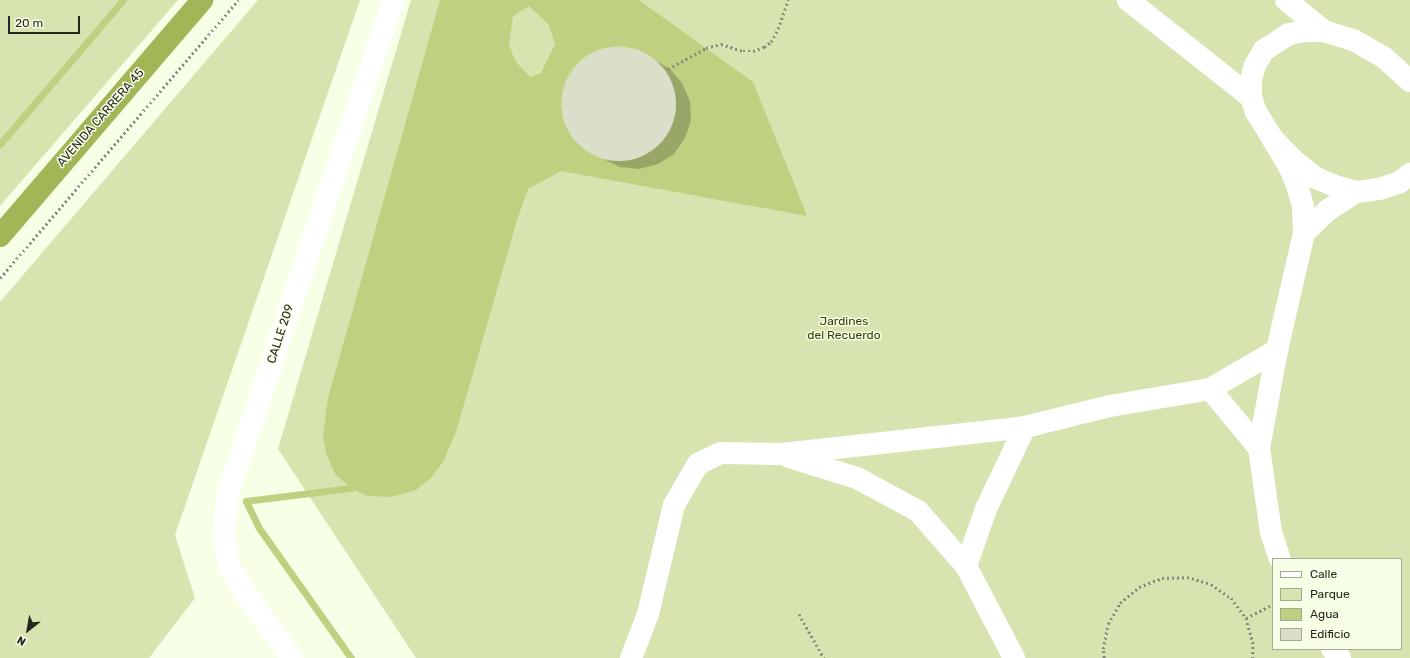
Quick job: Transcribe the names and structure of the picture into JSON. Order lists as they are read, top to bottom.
{
  "streets": {
    "highway": ["AVENIDA CARRERA 45"],
    "street": ["CALLE 209"]
  },
  "parks": ["Jardines del Recuerdo"],
  "legend": [
    "Calle",
    "Parque",
    "Agua",
    "Edificio"
  ],
  "scale_bar": "20 m",
  "north": "bottom left"
}
